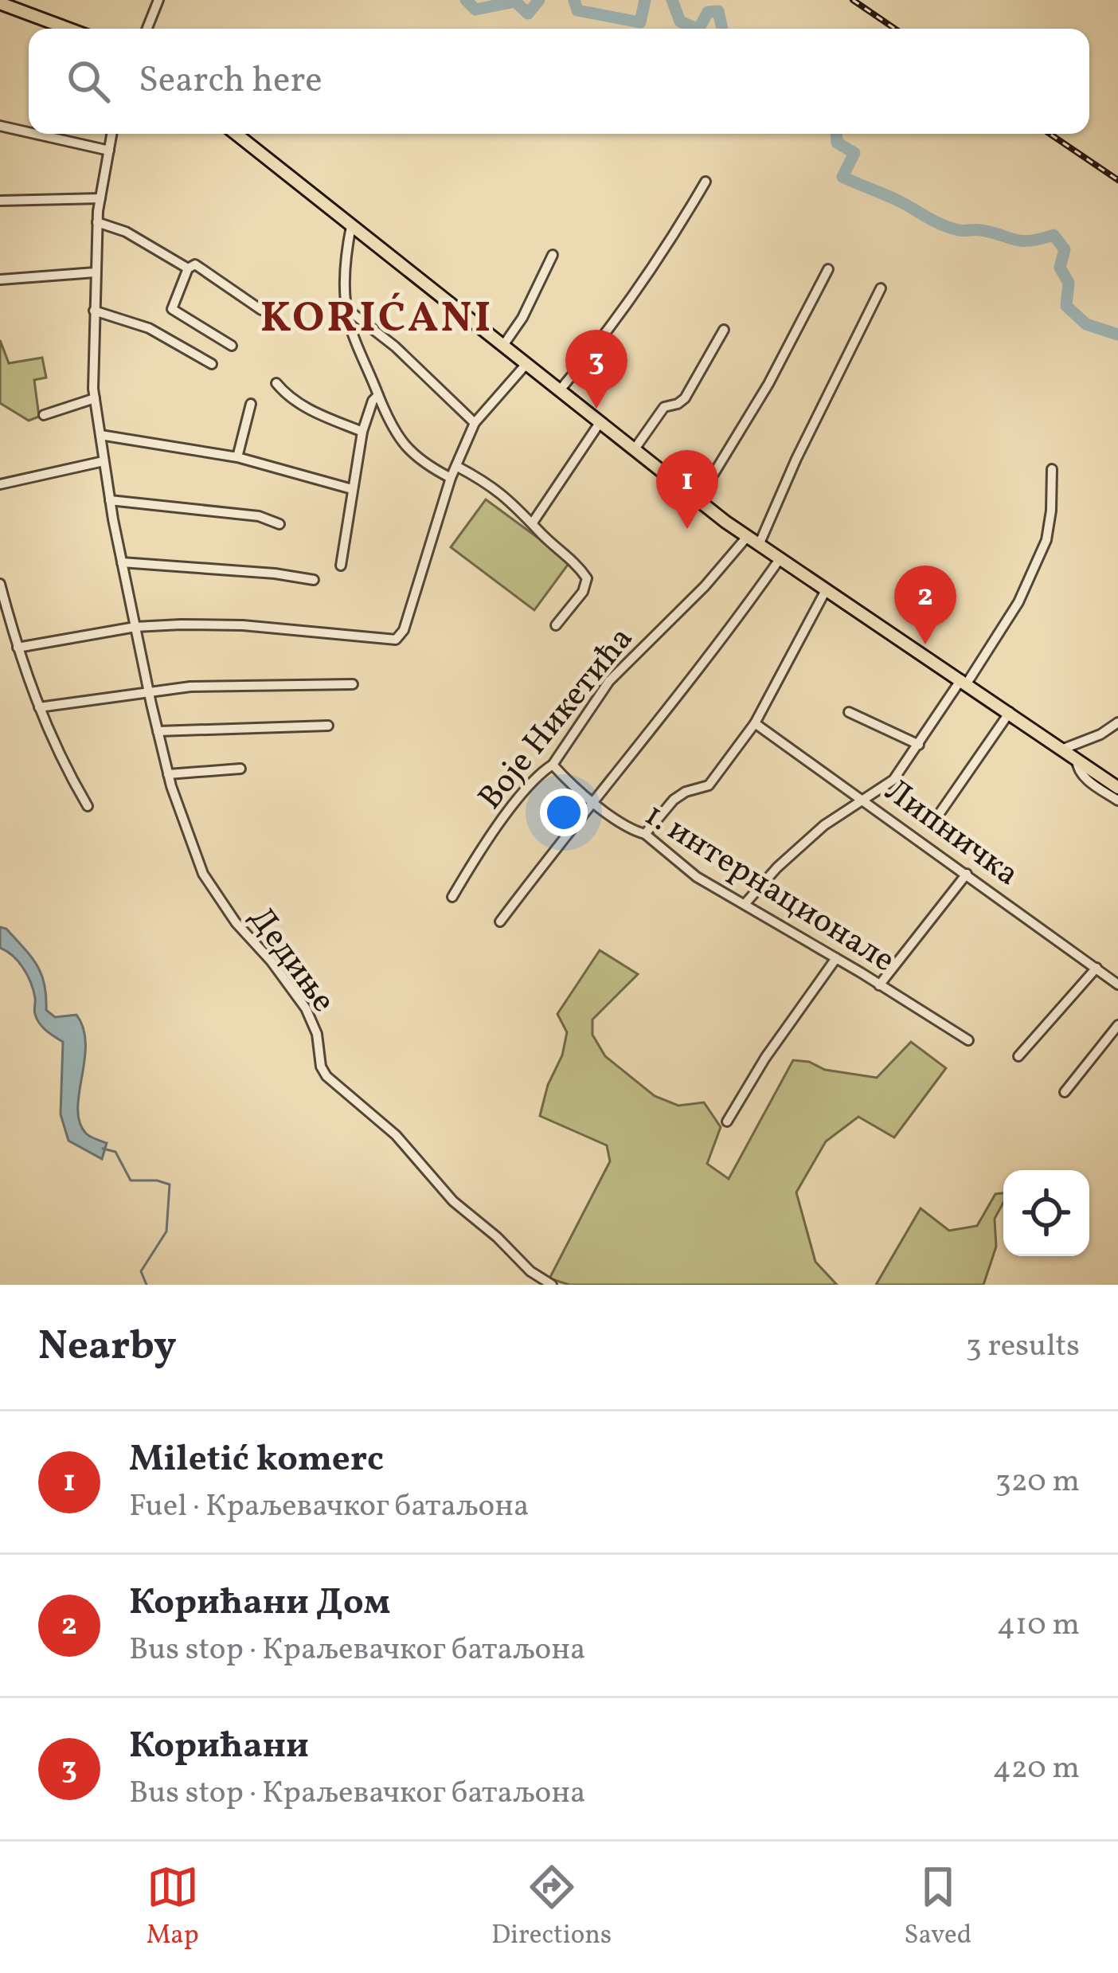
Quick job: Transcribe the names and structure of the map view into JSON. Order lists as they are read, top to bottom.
{
  "streets": {
    "street": [
      "Воје Никетића",
      "Липничка",
      "1. интернационале",
      "Дедиње"
    ]
  },
  "crossings": [
    ["Воје Никетића", "1. интернационале"]
  ],
  "districts": ["KORIĆANI"],
  "page": {
    "search": "Search here",
    "pins": ["3", "1", "2"],
    "heading": ["Nearby", "3 results"],
    "list": [
      {
        "mark": "1",
        "name": "Miletić komerc",
        "note": "Fuel · Краљевачког батаљона",
        "value": "320 m"
      },
      {
        "mark": "2",
        "name": "Корићани Дом",
        "note": "Bus stop · Краљевачког батаљона",
        "value": "410 m"
      },
      {
        "mark": "3",
        "name": "Корићани",
        "note": "Bus stop · Краљевачког батаљона",
        "value": "420 m"
      }
    ],
    "nav": ["Map", "Directions", "Saved"]
  }
}
